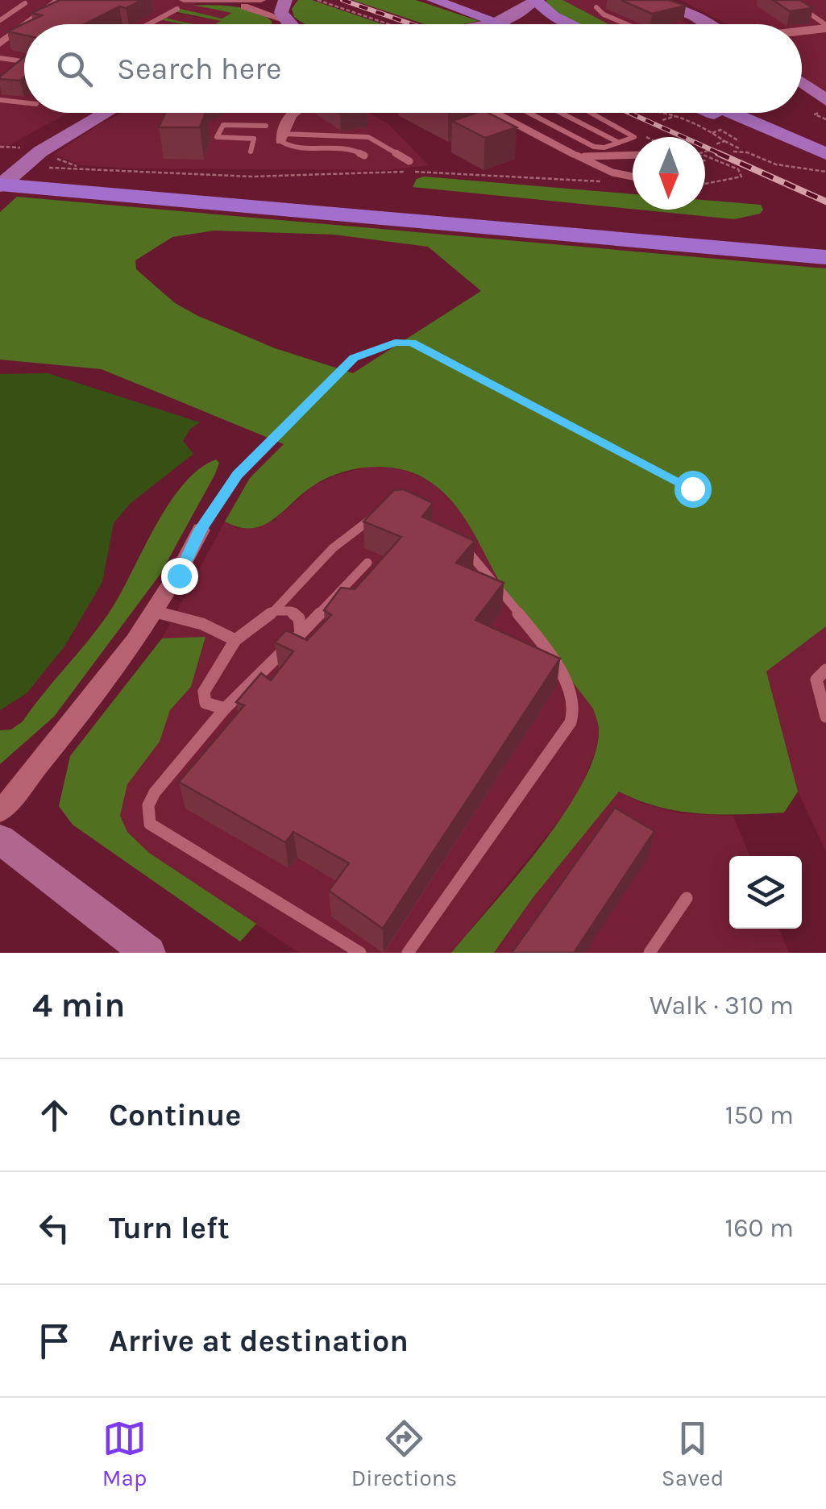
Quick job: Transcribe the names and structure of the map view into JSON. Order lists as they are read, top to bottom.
{
  "north": "bottom",
  "page": {
    "search": "Search here",
    "heading": ["4 min", "Walk · 310 m"],
    "list": [
      ["Continue", "150 m"],
      ["Turn left", "160 m"],
      "Arrive at destination"
    ],
    "nav": ["Map", "Directions", "Saved"]
  }
}
